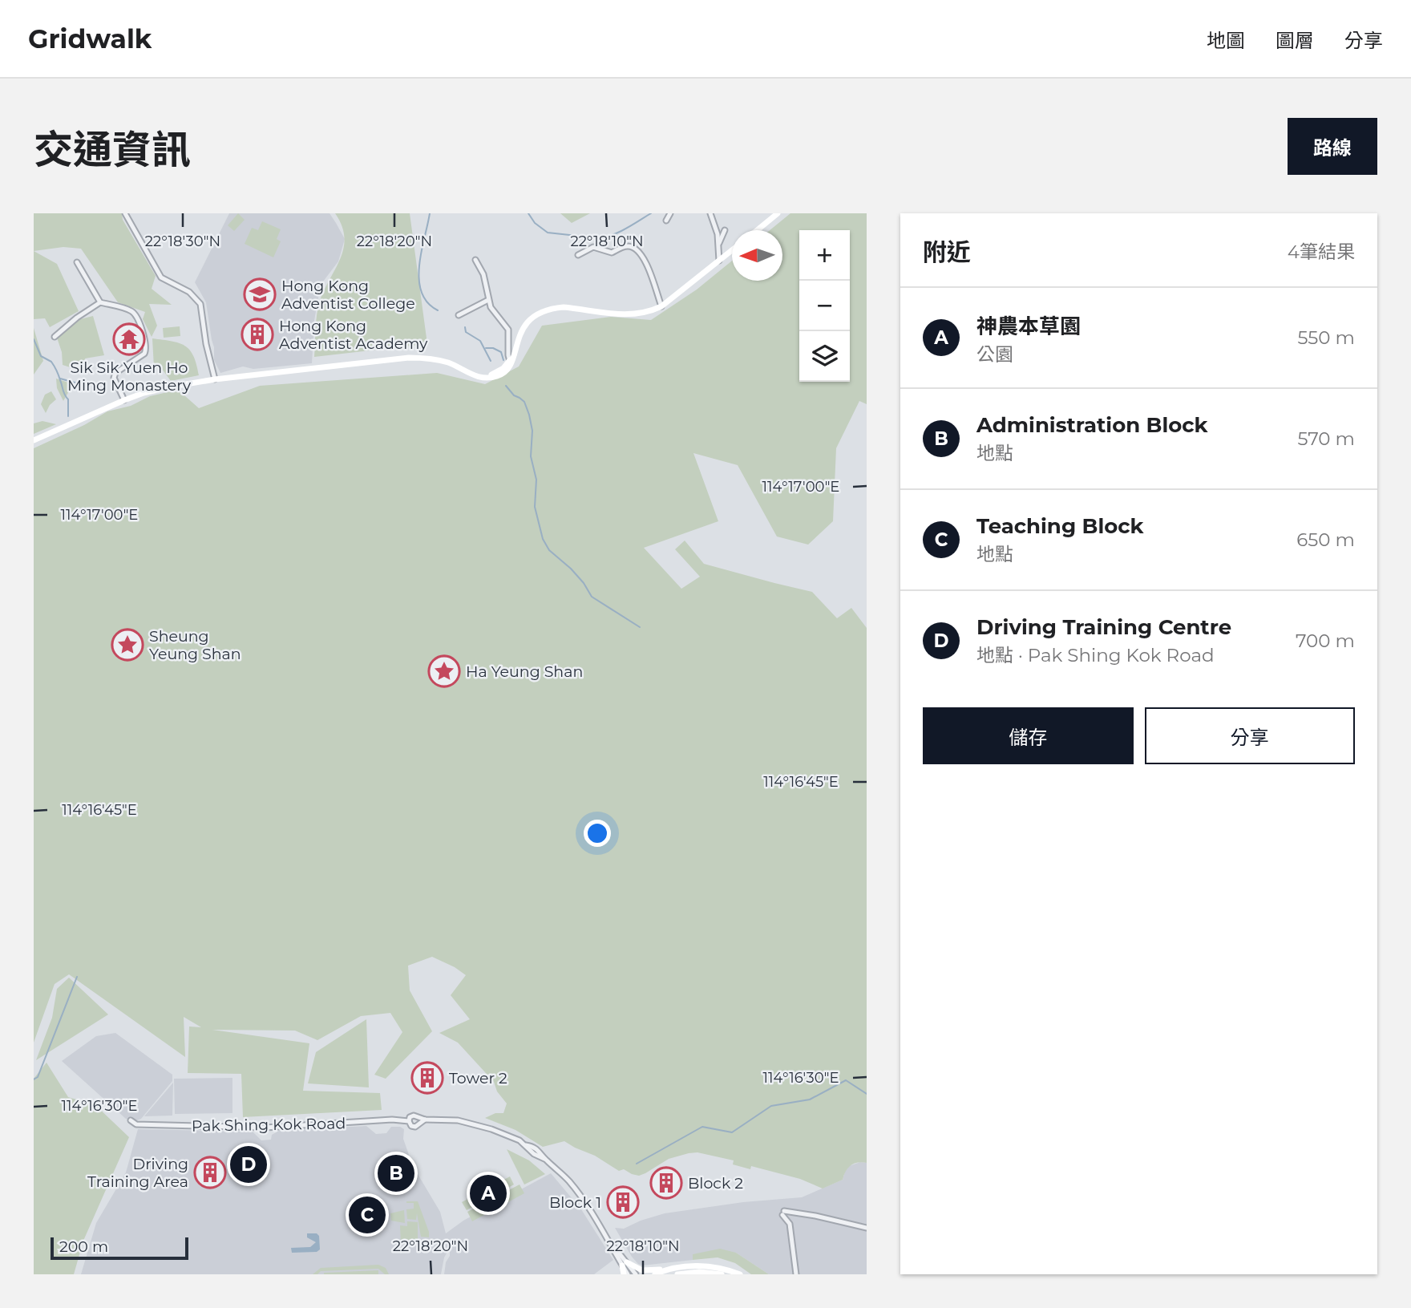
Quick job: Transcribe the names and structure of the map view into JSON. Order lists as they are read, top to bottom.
{
  "streets": {
    "street": ["Pak Shing Kok Road"]
  },
  "places": {
    "school or university": ["Hong Kong Adventist College"],
    "building": [
      "Hong Kong Adventist Academy",
      "Tower 2",
      "Driving Training Area",
      "Block 2",
      "Block 1"
    ],
    "temple": ["Sik Sik Yuen Ho Ming Monastery"],
    "place": ["Sheung Yeung Shan", "Ha Yeung Shan"]
  },
  "scale_bar": "200 m",
  "north": "left",
  "page": {
    "header": "Gridwalk",
    "nav": ["地圖", "圖層", "分享"],
    "title": "交通資訊",
    "buttons": [
      "路線",
      ["儲存", "分享"]
    ],
    "heading": ["附近", "4筆結果"],
    "map_buttons": ["+", "−"],
    "list": [
      {
        "mark": "A",
        "name": "神農本草園",
        "note": "公園",
        "value": "550 m"
      },
      {
        "mark": "B",
        "name": "Administration Block",
        "note": "地點",
        "value": "570 m"
      },
      {
        "mark": "C",
        "name": "Teaching Block",
        "note": "地點",
        "value": "650 m"
      },
      {
        "mark": "D",
        "name": "Driving Training Centre",
        "note": "地點 · Pak Shing Kok Road",
        "value": "700 m"
      }
    ],
    "pins": [
      "D",
      "B",
      "A",
      "C"
    ],
    "scale": "200 m"
  },
  "coordinates": [
    "22°18'30\"N",
    "22°18'20\"N",
    "22°18'10\"N",
    "114°17'00\"E",
    "114°16'45\"E",
    "114°16'30\"E"
  ]
}
